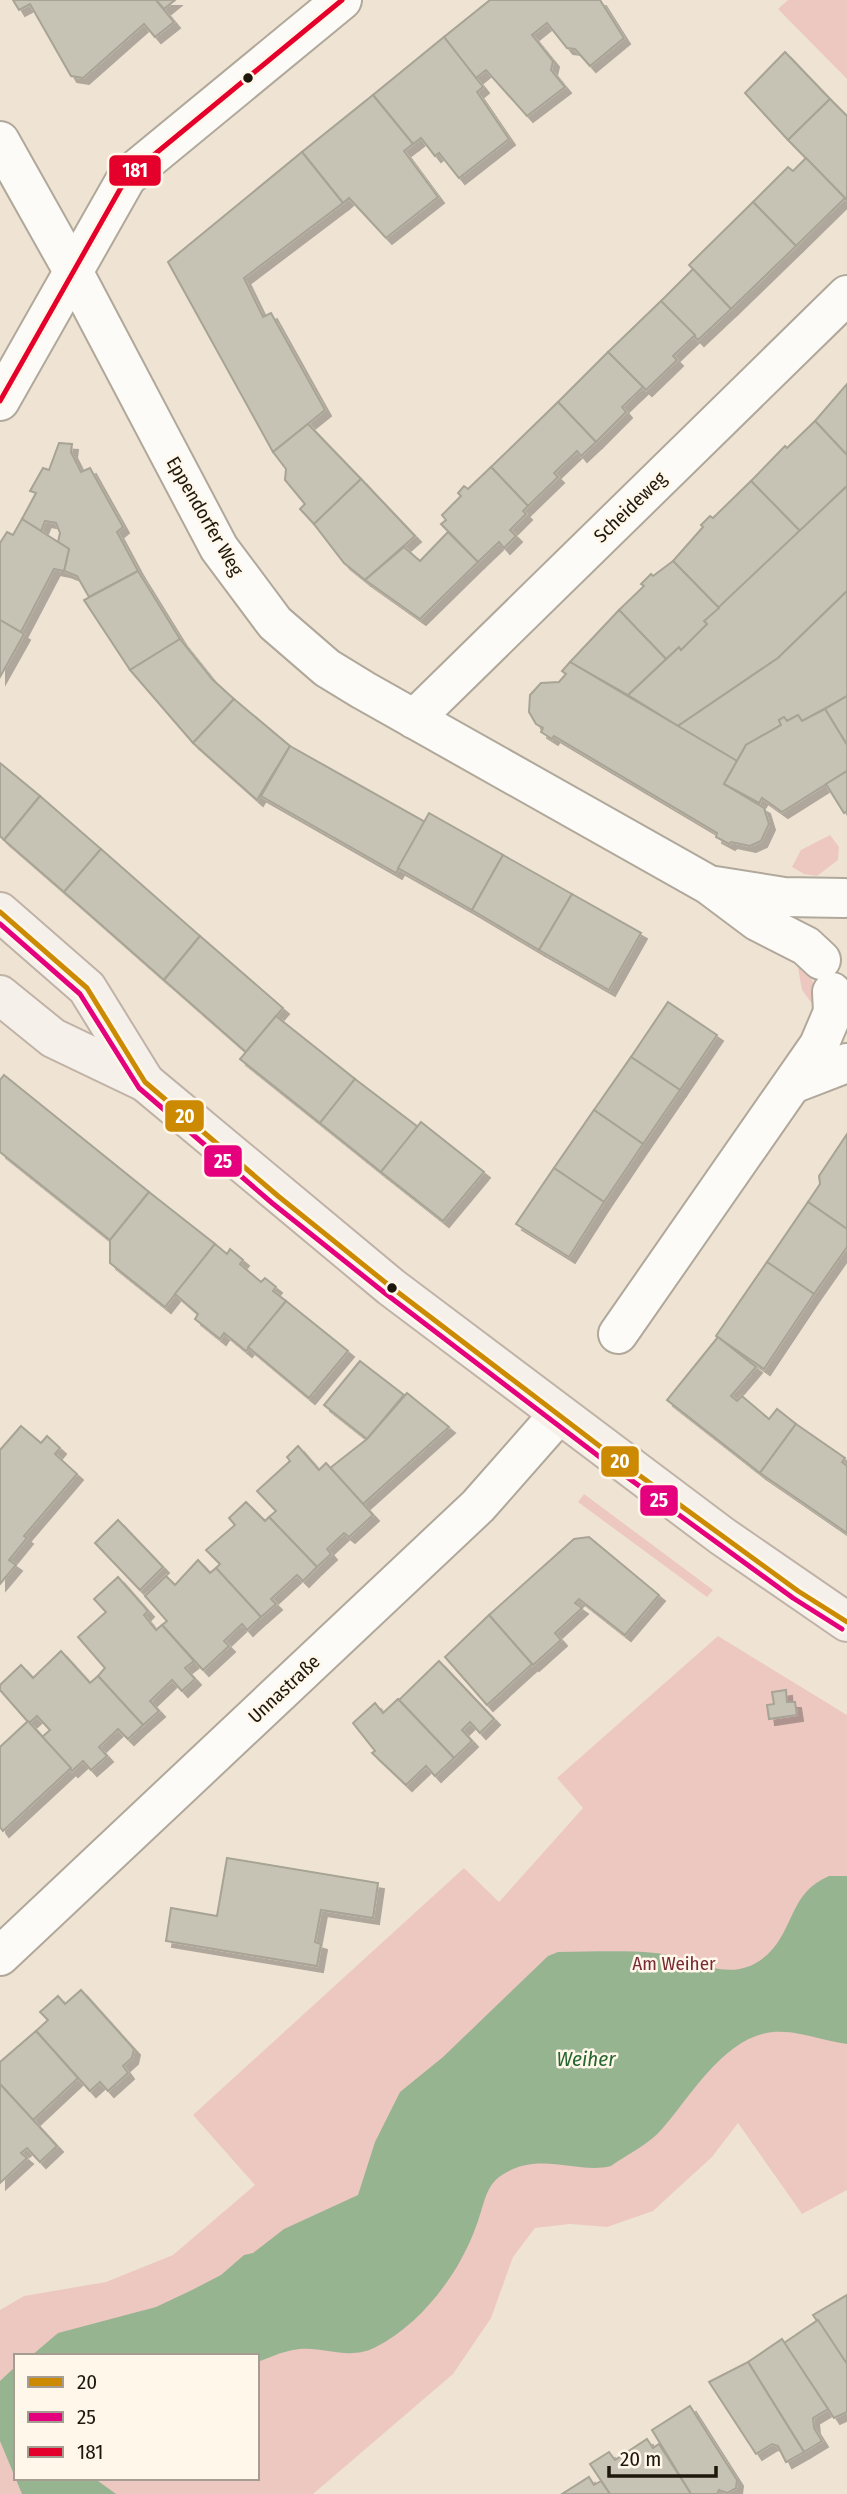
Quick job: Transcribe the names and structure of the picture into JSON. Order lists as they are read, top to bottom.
{
  "streets": {
    "street": ["Scheideweg", "Eppendorfer Weg", "Unnastraße"]
  },
  "crossings": [
    ["Scheideweg", "Eppendorfer Weg"]
  ],
  "water": ["Weiher"],
  "parks": ["Am Weiher"],
  "lines": ["transit line 181", "transit line 20", "transit line 25"],
  "legend": ["20", "25", "181"],
  "scale_bar": "20 m"
}
